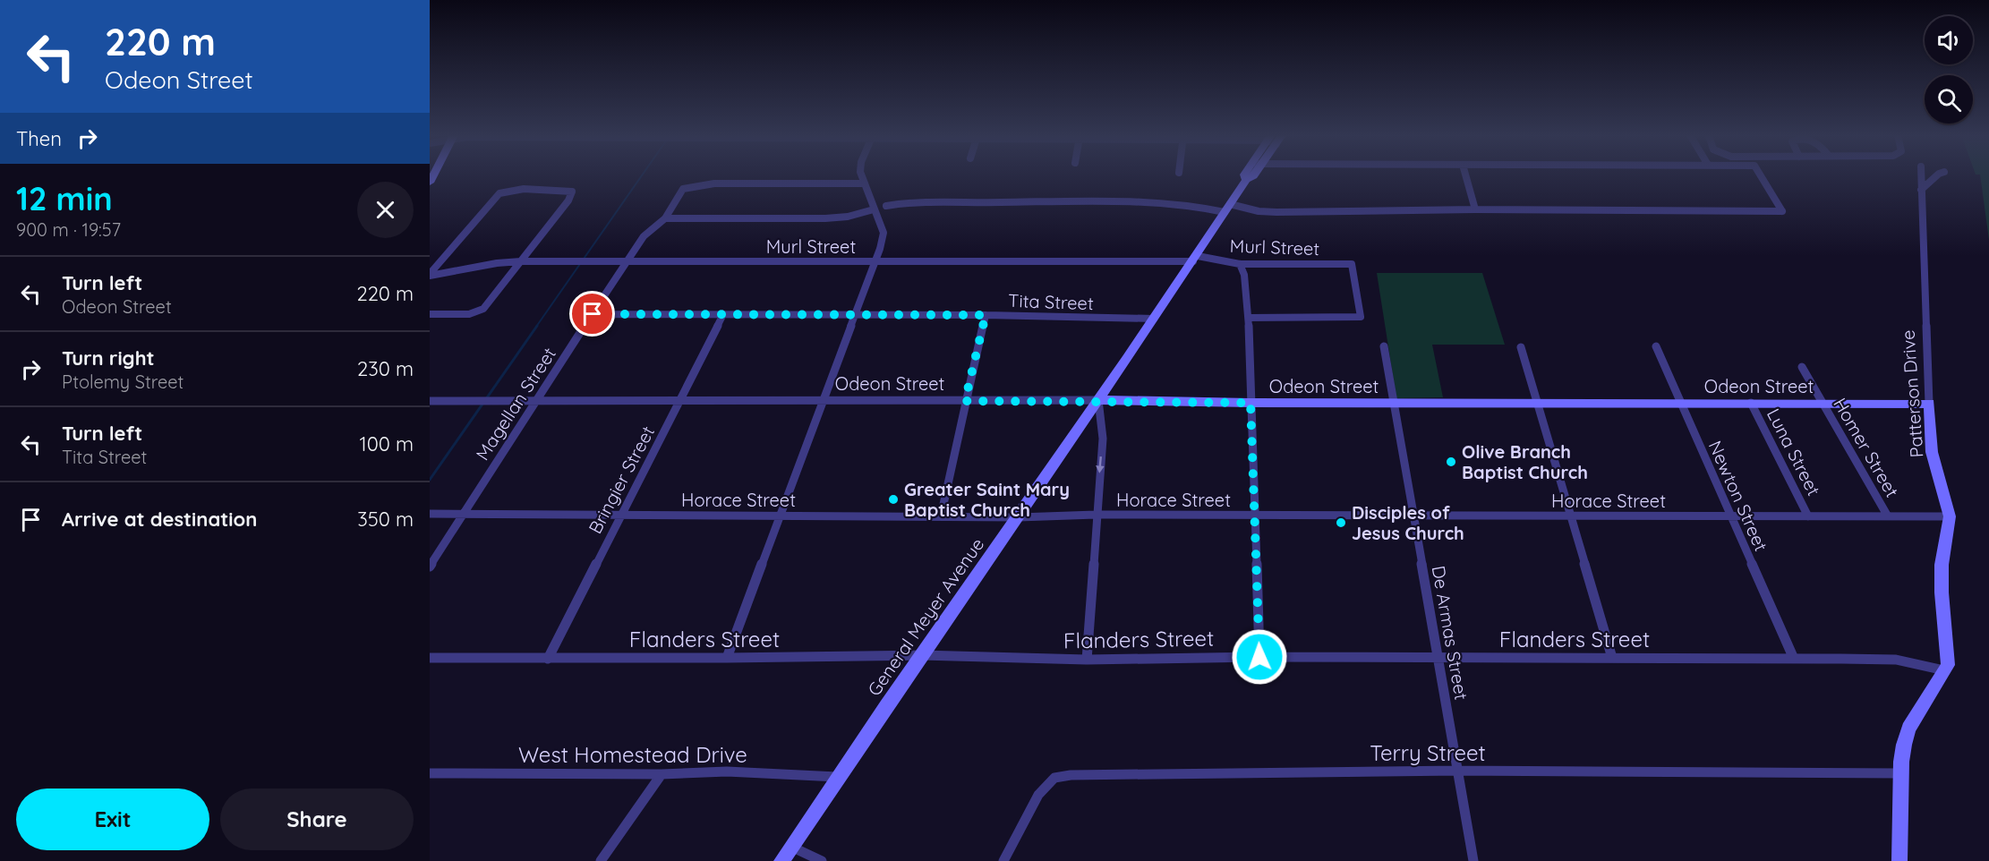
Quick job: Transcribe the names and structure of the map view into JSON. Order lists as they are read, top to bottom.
{
  "streets": {
    "street": [
      "Murl Street",
      "Tita Street",
      "Odeon Street",
      "Patterson Drive",
      "Magellan Street",
      "Homer Street",
      "Luna Street",
      "Bringier Street",
      "Newton Street",
      "Horace Street",
      "General Meyer Avenue",
      "De Armas Street",
      "Flanders Street",
      "Terry Street",
      "West Homestead Drive"
    ]
  },
  "crossings": [
    ["Murl Street", "Magellan Street"],
    ["Murl Street", "General Meyer Avenue"],
    ["Tita Street", "Magellan Street"],
    ["Tita Street", "Bringier Street"],
    ["Tita Street", "General Meyer Avenue"],
    ["Odeon Street", "Patterson Drive"],
    ["Odeon Street", "Magellan Street"],
    ["Odeon Street", "Homer Street"],
    ["Odeon Street", "Luna Street"],
    ["Odeon Street", "Bringier Street"],
    ["Odeon Street", "Newton Street"],
    ["Odeon Street", "General Meyer Avenue"],
    ["Odeon Street", "De Armas Street"],
    ["Patterson Drive", "Horace Street"],
    ["Patterson Drive", "Flanders Street"],
    ["Patterson Drive", "Terry Street"],
    ["Magellan Street", "Horace Street"],
    ["Homer Street", "Horace Street"],
    ["Luna Street", "Horace Street"],
    ["Bringier Street", "Horace Street"],
    ["Bringier Street", "Flanders Street"],
    ["Newton Street", "Horace Street"],
    ["Newton Street", "Flanders Street"],
    ["Horace Street", "General Meyer Avenue"],
    ["Horace Street", "De Armas Street"],
    ["General Meyer Avenue", "Flanders Street"],
    ["General Meyer Avenue", "West Homestead Drive"],
    ["De Armas Street", "Flanders Street"],
    ["De Armas Street", "Terry Street"]
  ],
  "places": ["Olive Branch Baptist Church", "Greater Saint Mary Baptist Church", "Disciples of Jesus Church"],
  "page": {
    "turn": ["220 m", "Odeon Street"],
    "then": "Then",
    "heading": ["12 min", "900 m · 19:57"],
    "list": [
      {
        "name": "Turn left",
        "note": "Odeon Street",
        "value": "220 m"
      },
      {
        "name": "Turn right",
        "note": "Ptolemy Street",
        "value": "230 m"
      },
      {
        "name": "Turn left",
        "note": "Tita Street",
        "value": "100 m"
      },
      {
        "name": "Arrive at destination",
        "value": "350 m"
      }
    ],
    "buttons": ["Exit", "Share"]
  }
}
